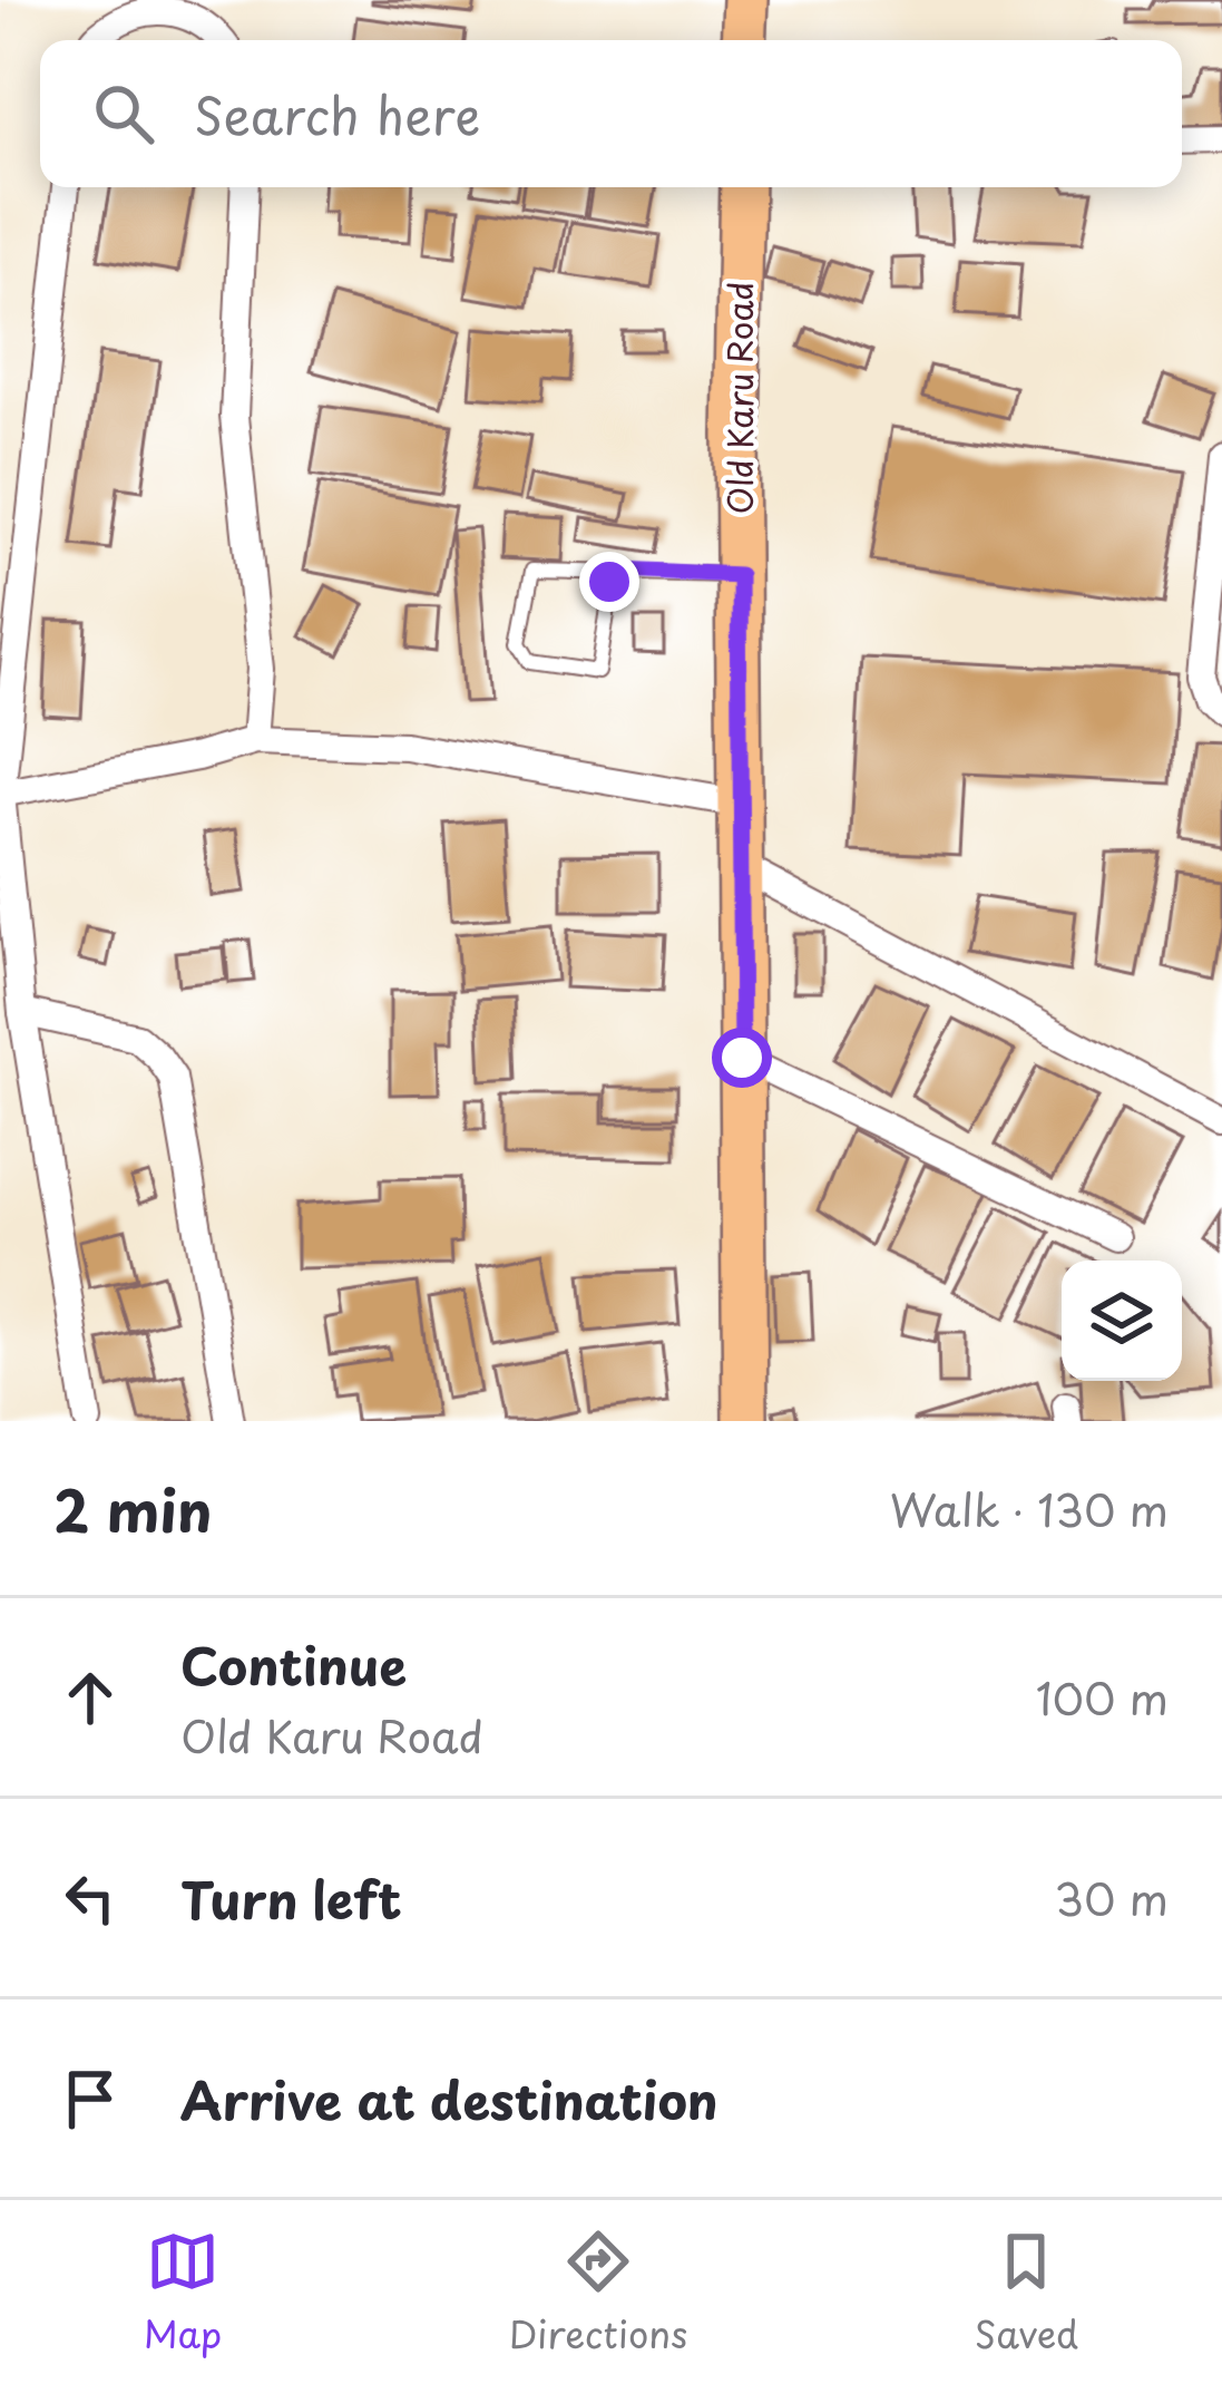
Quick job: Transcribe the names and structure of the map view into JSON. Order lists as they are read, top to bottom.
{
  "streets": {
    "main road": ["Old Karu Road"]
  },
  "page": {
    "search": "Search here",
    "heading": ["2 min", "Walk · 130 m"],
    "list": [
      ["Continue", "Old Karu Road", "100 m"],
      ["Turn left", "30 m"],
      "Arrive at destination"
    ],
    "nav": ["Map", "Directions", "Saved"]
  }
}
